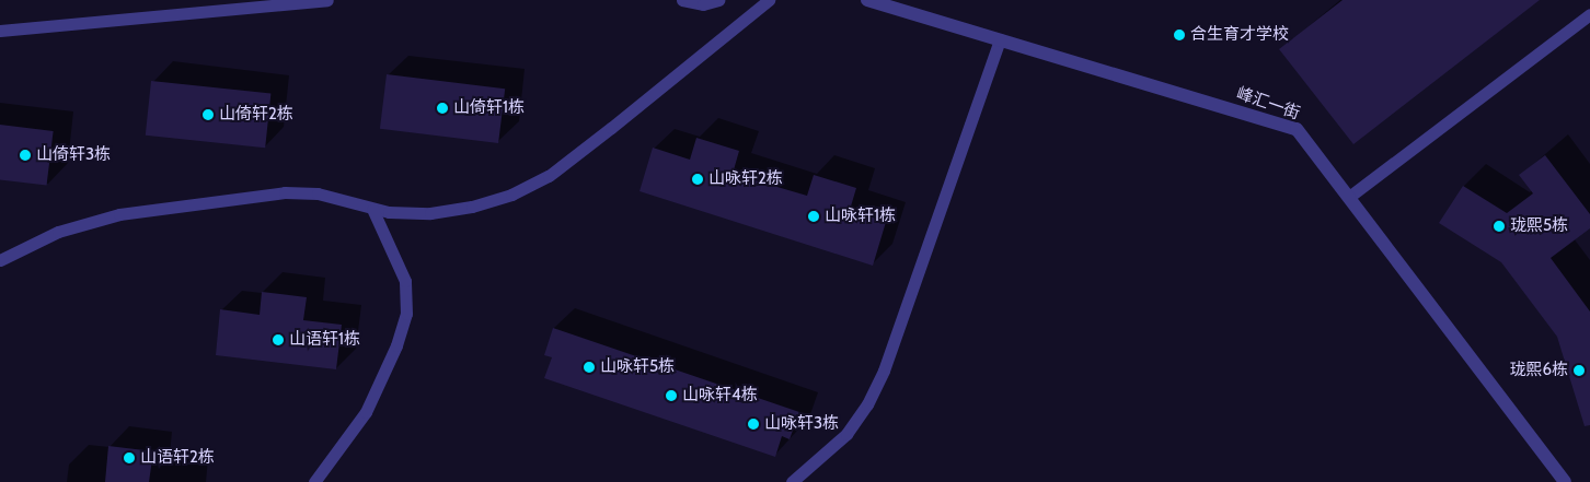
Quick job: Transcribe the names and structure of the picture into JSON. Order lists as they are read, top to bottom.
{
  "streets": {
    "street": ["峰汇一街"]
  },
  "places": [
    "合生育才学校",
    "山倚轩1栋",
    "山倚轩2栋",
    "山倚轩3栋",
    "山咏轩2栋",
    "山咏轩1栋",
    "珑熙5栋",
    "山语轩1栋",
    "山咏轩5栋",
    "珑熙6栋",
    "山咏轩4栋",
    "山咏轩3栋",
    "山语轩2栋"
  ]
}
